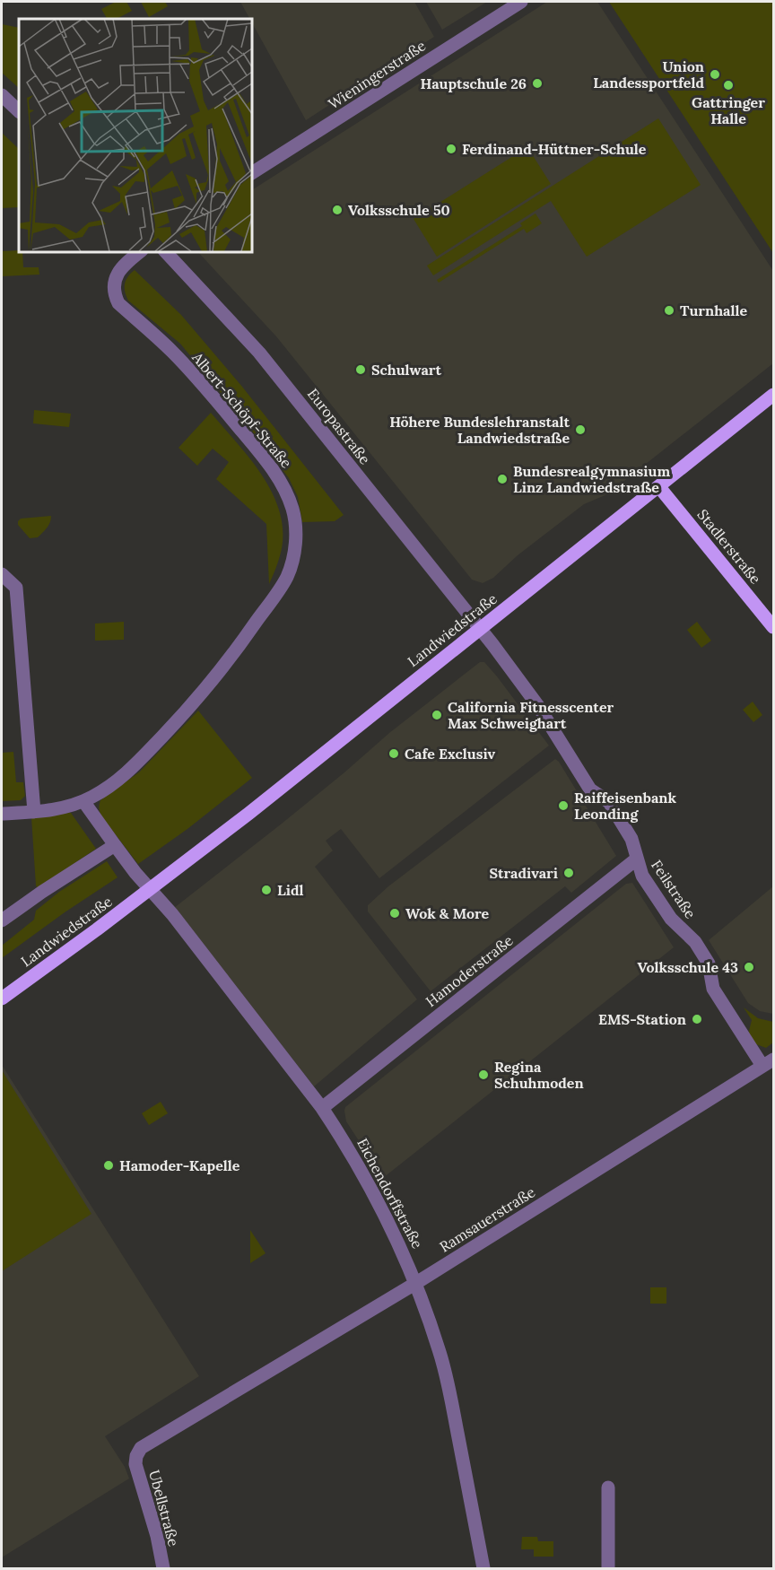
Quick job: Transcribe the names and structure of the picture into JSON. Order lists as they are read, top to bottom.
{
  "streets": {
    "main road": ["Stadlerstraße", "Landwiedstraße"],
    "street": [
      "Wieningerstraße",
      "Albert-Schöpf-Straße",
      "Europastraße",
      "Feilstraße",
      "Hamoderstraße",
      "Eichendorffstraße",
      "Ramsauerstraße",
      "Ubellstraße"
    ]
  },
  "crossings": [
    ["Europastraße", "Landwiedstraße"],
    ["Europastraße", "Feilstraße"],
    ["Stadlerstraße", "Landwiedstraße"],
    ["Landwiedstraße", "Feilstraße"],
    ["Landwiedstraße", "Eichendorffstraße"],
    ["Feilstraße", "Hamoderstraße"],
    ["Feilstraße", "Ramsauerstraße"],
    ["Hamoderstraße", "Eichendorffstraße"],
    ["Eichendorffstraße", "Ramsauerstraße"],
    ["Ramsauerstraße", "Ubellstraße"]
  ],
  "places": [
    "Union Landessportfeld",
    "Hauptschule 26",
    "Gattringer Halle",
    "Ferdinand-Hüttner-Schule",
    "Volksschule 50",
    "Turnhalle",
    "Schulwart",
    "Höhere Bundeslehranstalt Landwiedstraße",
    "Bundesrealgymnasium Linz Landwiedstraße",
    "California Fitnesscenter Max Schweighart",
    "Cafe Exclusiv",
    "Raiffeisenbank Leonding",
    "Stradivari",
    "Lidl",
    "Wok & More",
    "Volksschule 43",
    "EMS-Station",
    "Regina Schuhmoden",
    "Hamoder-Kapelle"
  ]
}
